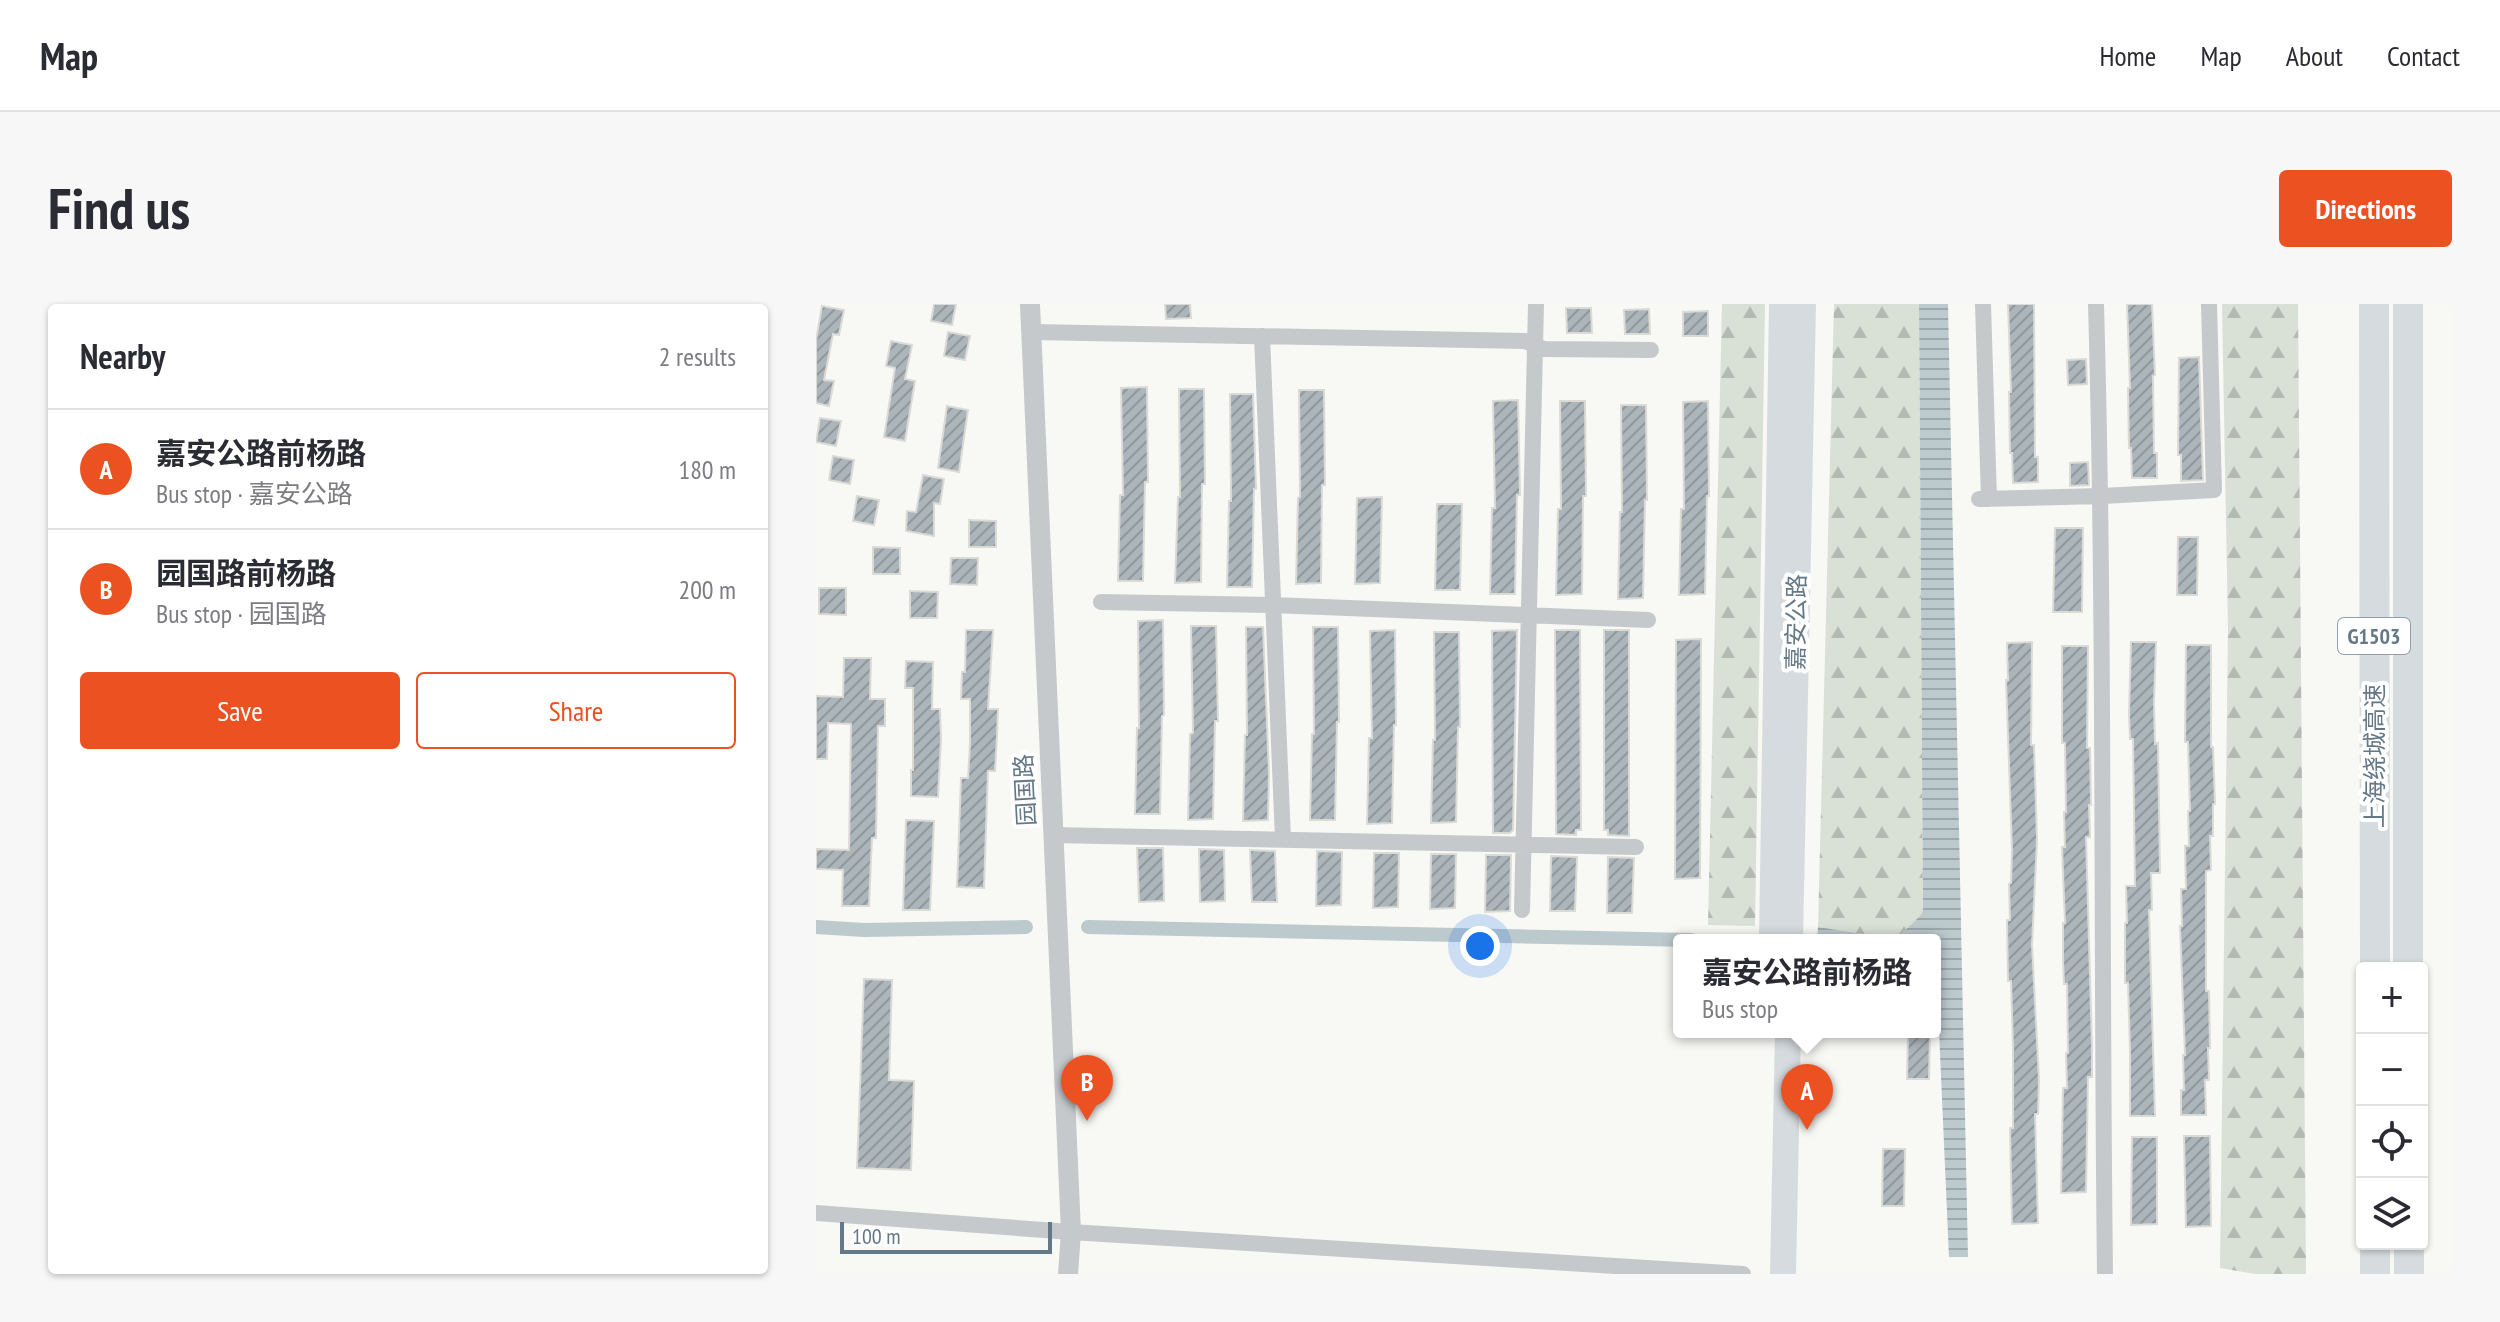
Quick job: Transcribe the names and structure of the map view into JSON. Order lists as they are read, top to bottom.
{
  "streets": {
    "highway": ["G1503", "上海绕城高速"],
    "main road": ["嘉安公路"],
    "street": ["园国路"]
  },
  "scale_bar": "100 m",
  "page": {
    "header": "Map",
    "nav": [
      "Home",
      "Map",
      "About",
      "Contact"
    ],
    "buttons": [
      "Directions",
      ["Save", "Share"]
    ],
    "title": "Find us",
    "heading": ["Nearby", "2 results"],
    "list": [
      {
        "mark": "A",
        "name": "嘉安公路前杨路",
        "note": "Bus stop · 嘉安公路",
        "value": "180 m"
      },
      {
        "mark": "B",
        "name": "园国路前杨路",
        "note": "Bus stop · 园国路",
        "value": "200 m"
      }
    ],
    "popup": ["嘉安公路前杨路", "Bus stop"],
    "map_buttons": ["+", "−"],
    "pins": ["B", "A"],
    "scale": "100 m"
  }
}
